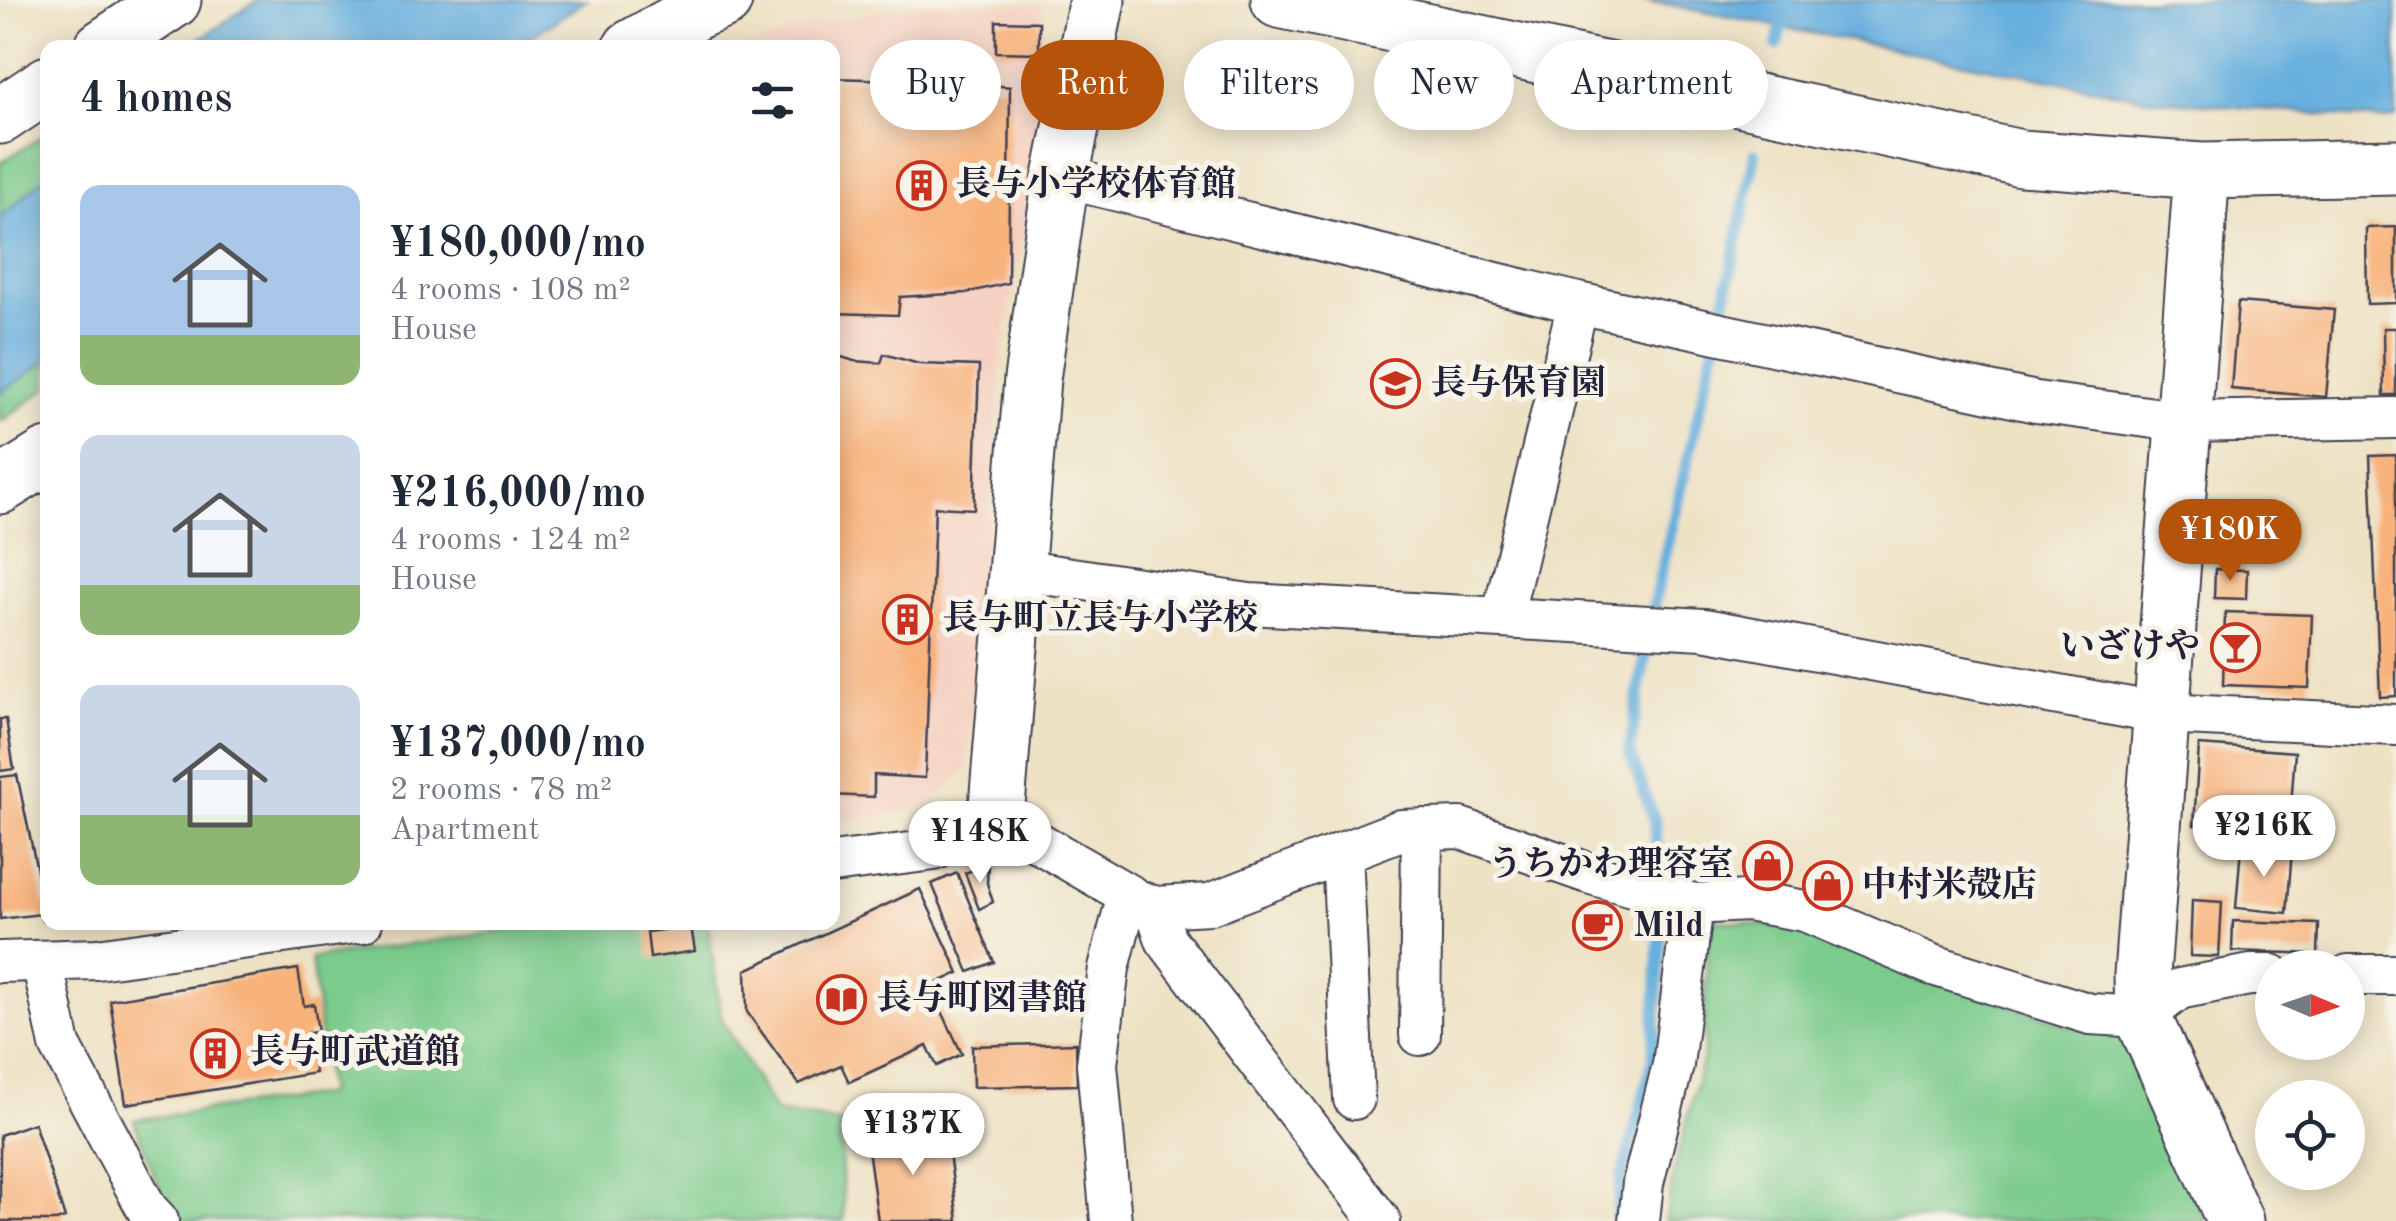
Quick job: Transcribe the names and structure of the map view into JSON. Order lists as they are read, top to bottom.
{
  "places": {
    "building": ["長与小学校体育館", "長与町立長与小学校", "長与町武道館"],
    "school or university": ["長与保育園"],
    "bar": ["いざけや"],
    "shop": ["うちかわ理容室", "中村米殻店"],
    "cafe": ["Mild"],
    "library": ["長与町図書館"]
  },
  "north": "right",
  "page": {
    "chip": [
      "Buy",
      "Rent",
      "Filters",
      "New",
      "Apartment"
    ],
    "heading": "4 homes",
    "list": [
      {
        "name": "¥180,000/mo",
        "note": "4 rooms · 108 m² · House"
      },
      {
        "name": "¥216,000/mo",
        "note": "4 rooms · 124 m² · House"
      },
      {
        "name": "¥137,000/mo",
        "note": "2 rooms · 78 m² · Apartment"
      }
    ],
    "price": [
      "¥180K",
      "¥216K",
      "¥148K",
      "¥137K"
    ]
  }
}
